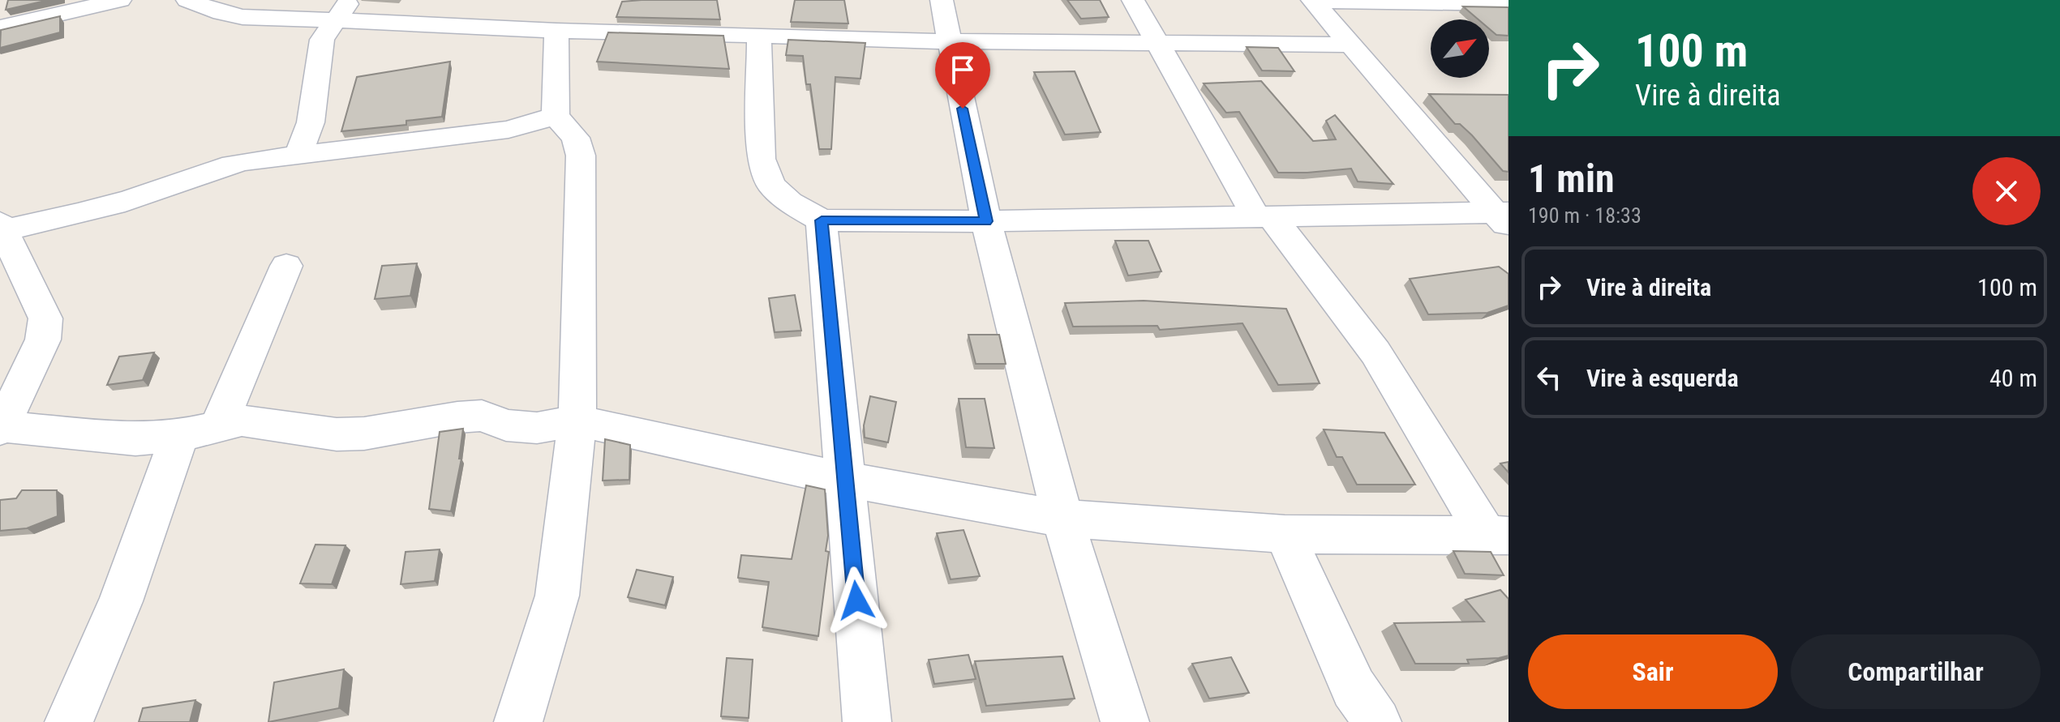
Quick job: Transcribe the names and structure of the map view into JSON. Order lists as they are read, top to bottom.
{
  "north": "top right",
  "page": {
    "turn": ["100 m", "Vire à direita"],
    "heading": ["1 min", "190 m · 18:33"],
    "list": [
      {
        "name": "Vire à direita",
        "value": "100 m"
      },
      {
        "name": "Vire à esquerda",
        "value": "40 m"
      }
    ],
    "buttons": ["Sair", "Compartilhar"]
  }
}
